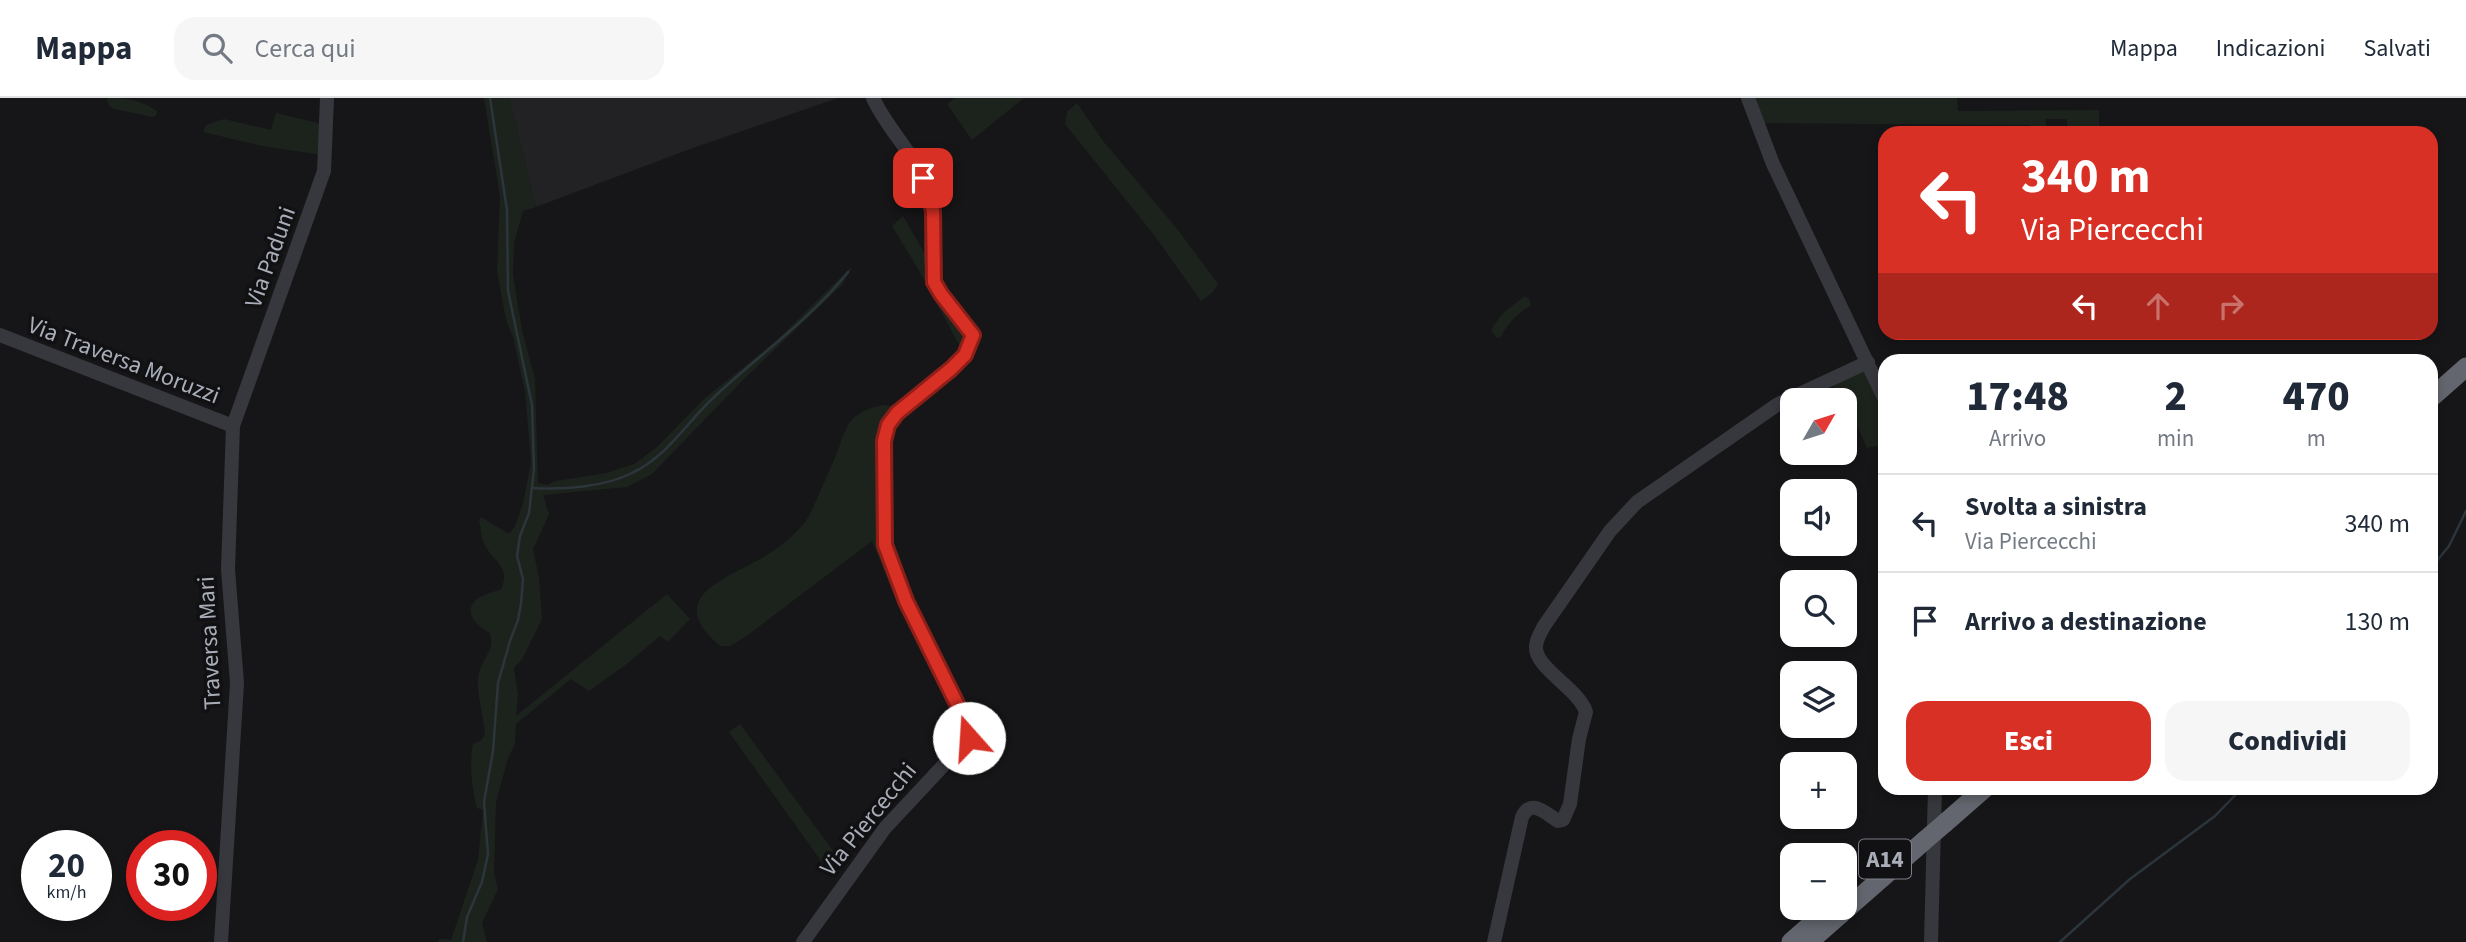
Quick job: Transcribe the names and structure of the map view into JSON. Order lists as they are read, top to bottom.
{
  "streets": {
    "highway": ["A14"],
    "street": [
      "Via Paduni",
      "Via Traversa Moruzzi",
      "Traversa Mari",
      "Via Piercecchi"
    ]
  },
  "crossings": [
    ["Via Paduni", "Via Traversa Moruzzi"],
    ["Via Paduni", "Traversa Mari"],
    ["Via Traversa Moruzzi", "Traversa Mari"]
  ],
  "north": "top right",
  "page": {
    "header": "Mappa",
    "search": "Cerca qui",
    "nav": ["Mappa", "Indicazioni", "Salvati"],
    "turn": ["340 m", "Via Piercecchi"],
    "eta": [
      "17:48",
      "Arrivo",
      "2",
      "min",
      "470",
      "m"
    ],
    "map_buttons": ["+", "−"],
    "list": [
      {
        "name": "Svolta a sinistra",
        "note": "Via Piercecchi",
        "value": "340 m"
      },
      {
        "name": "Arrivo a destinazione",
        "value": "130 m"
      }
    ],
    "buttons": ["Esci", "Condividi"],
    "speed": "20 km/h",
    "limit": "30"
  }
}
